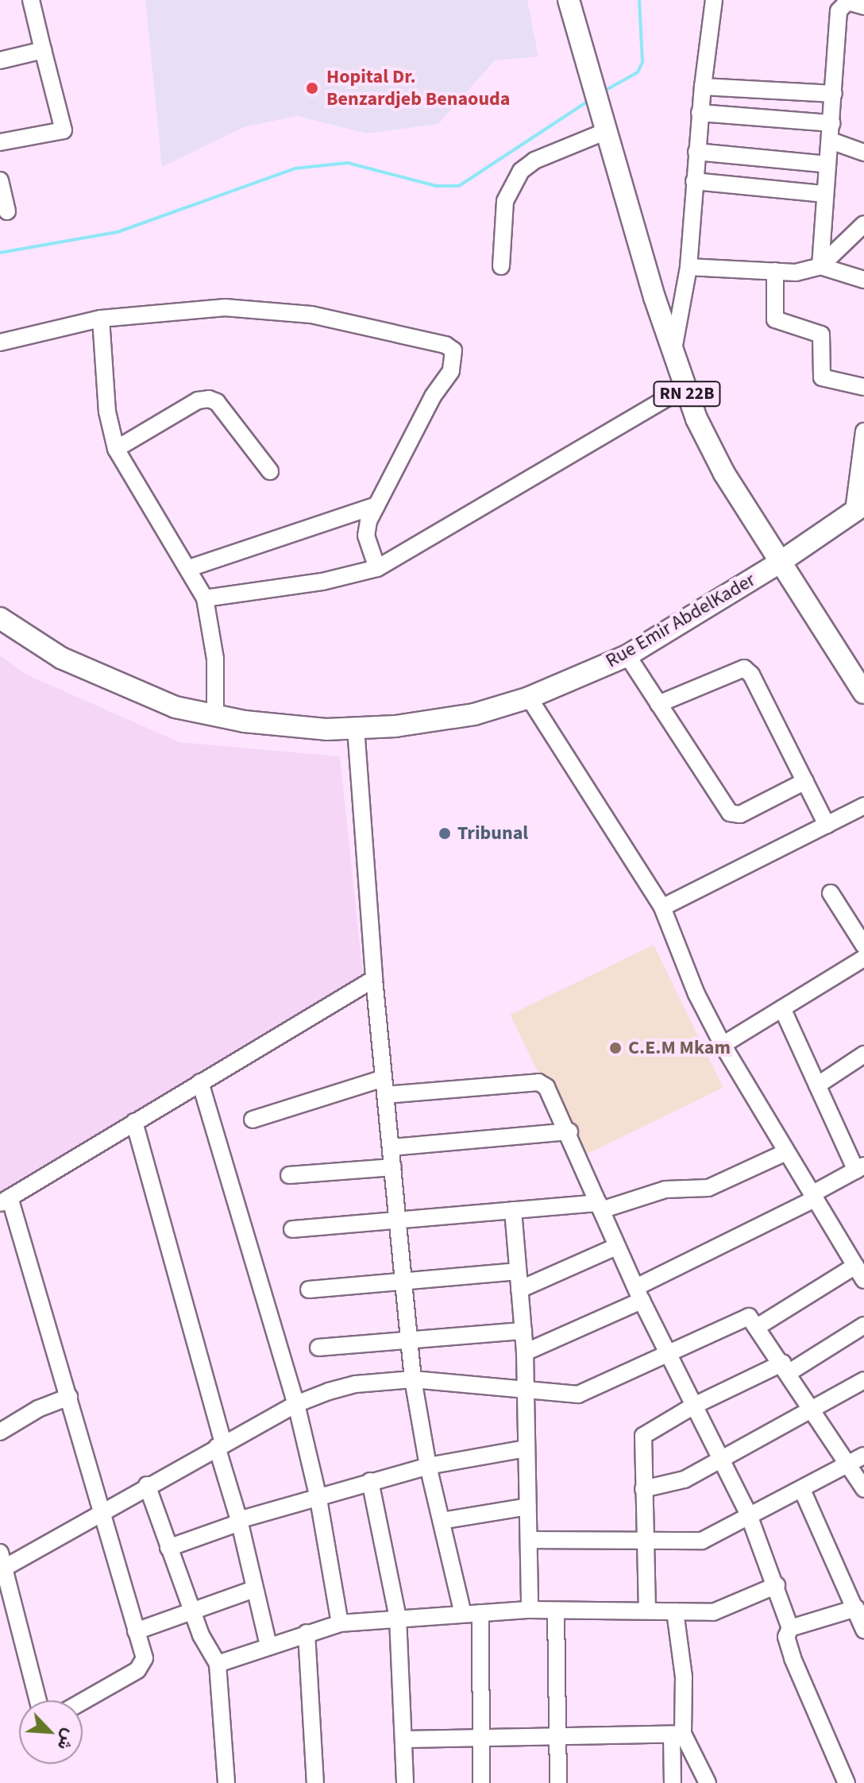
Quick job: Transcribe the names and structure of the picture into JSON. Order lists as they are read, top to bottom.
{
  "streets": {
    "main road": ["RN 22B", "Rue Emir AbdelKader"]
  },
  "crossings": [
    ["RN 22B", "Rue Emir AbdelKader"]
  ],
  "places": ["Hopital Dr. Benzardjeb Benaouda", "Tribunal", "C.E.M Mkam"],
  "north": "bottom right"
}
